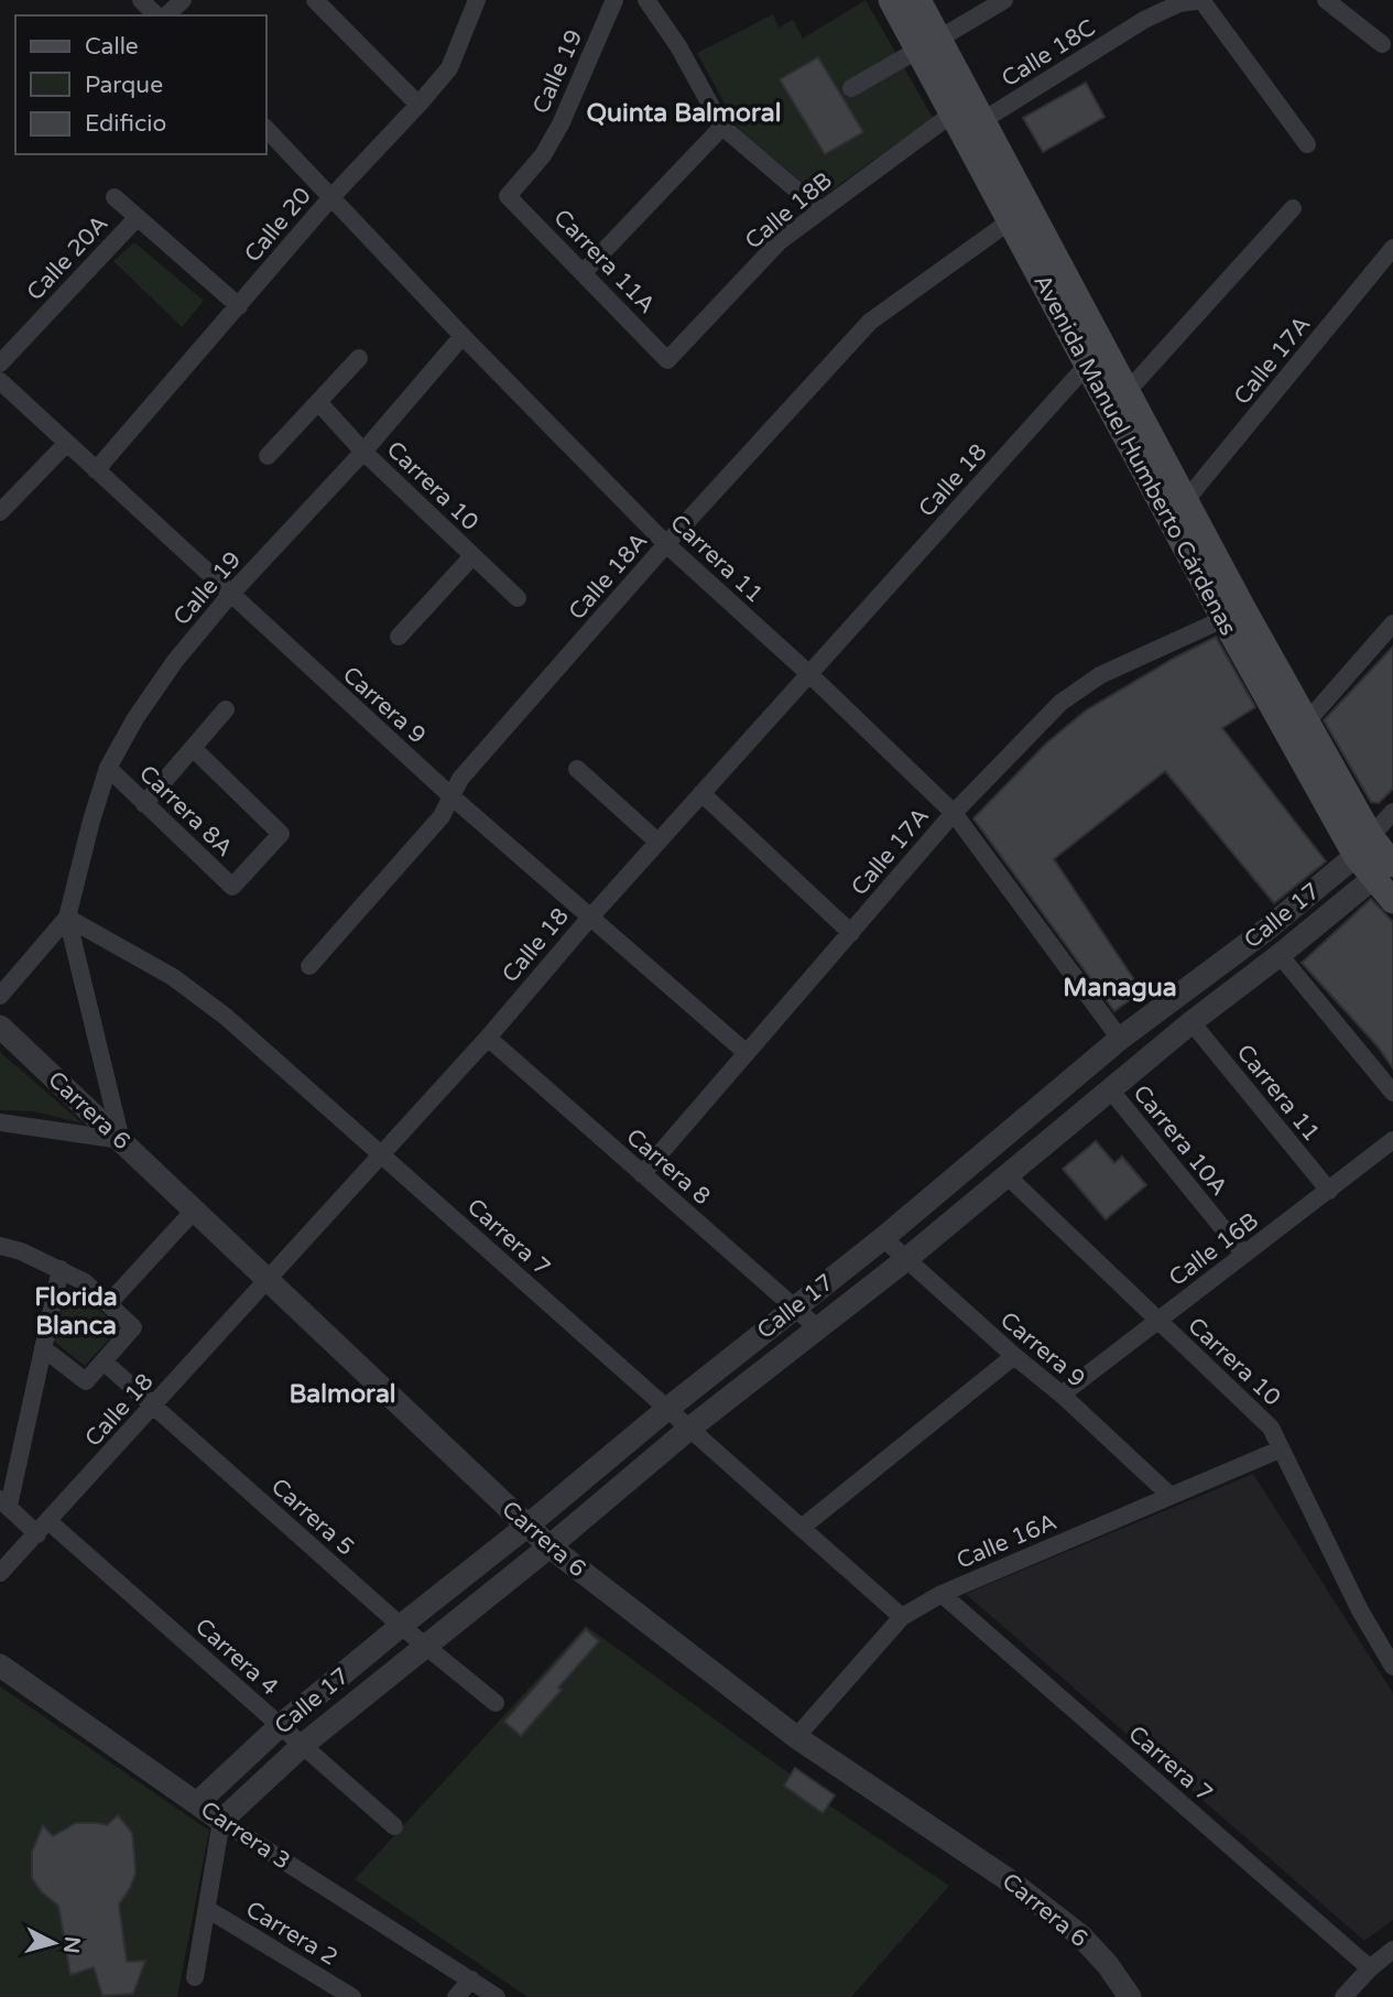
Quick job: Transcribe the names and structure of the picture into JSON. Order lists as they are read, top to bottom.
{
  "streets": {
    "main road": ["Avenida Manuel Humberto Cárdenas"],
    "street": [
      "Calle 18C",
      "Calle 19",
      "Calle 18B",
      "Calle 20",
      "Calle 20A",
      "Carrera 11A",
      "Calle 17A",
      "Calle 18",
      "Carrera 10",
      "Carrera 11",
      "Calle 18A",
      "Carrera 9",
      "Carrera 8A",
      "Calle 17",
      "Carrera 6",
      "Carrera 10A",
      "Carrera 8",
      "Carrera 7",
      "Calle 16B",
      "Carrera 5",
      "Calle 16A",
      "Carrera 4",
      "Carrera 3",
      "Carrera 2"
    ]
  },
  "crossings": [
    ["Calle 18C", "Avenida Manuel Humberto Cárdenas"],
    ["Calle 19", "Carrera 11A"],
    ["Calle 19", "Carrera 10"],
    ["Calle 19", "Carrera 11"],
    ["Calle 19", "Carrera 9"],
    ["Calle 19", "Carrera 8A"],
    ["Calle 19", "Carrera 6"],
    ["Calle 19", "Carrera 7"],
    ["Calle 18B", "Carrera 11A"],
    ["Calle 18B", "Avenida Manuel Humberto Cárdenas"],
    ["Calle 20", "Carrera 11"],
    ["Calle 20", "Carrera 9"],
    ["Calle 17A", "Avenida Manuel Humberto Cárdenas"],
    ["Calle 17A", "Carrera 11"],
    ["Calle 17A", "Carrera 9"],
    ["Calle 17A", "Carrera 8"],
    ["Avenida Manuel Humberto Cárdenas", "Calle 18"],
    ["Avenida Manuel Humberto Cárdenas", "Calle 18A"],
    ["Avenida Manuel Humberto Cárdenas", "Calle 17"],
    ["Calle 18", "Carrera 11"],
    ["Calle 18", "Carrera 9"],
    ["Calle 18", "Carrera 6"],
    ["Calle 18", "Carrera 8"],
    ["Calle 18", "Carrera 7"],
    ["Calle 18", "Carrera 5"],
    ["Calle 18", "Carrera 4"],
    ["Carrera 10", "Calle 17"],
    ["Carrera 10", "Calle 16B"],
    ["Carrera 10", "Calle 16A"],
    ["Carrera 11", "Calle 18A"],
    ["Carrera 11", "Calle 17"],
    ["Carrera 11", "Calle 16B"],
    ["Calle 18A", "Carrera 9"],
    ["Carrera 9", "Calle 17"],
    ["Carrera 9", "Calle 16B"],
    ["Carrera 9", "Calle 16A"],
    ["Calle 17", "Carrera 6"],
    ["Calle 17", "Carrera 10A"],
    ["Calle 17", "Carrera 8"],
    ["Calle 17", "Carrera 7"],
    ["Calle 17", "Carrera 5"],
    ["Calle 17", "Carrera 4"],
    ["Calle 17", "Carrera 3"],
    ["Carrera 6", "Calle 16A"],
    ["Carrera 10A", "Calle 16B"],
    ["Carrera 7", "Calle 16A"]
  ],
  "districts": [
    "Quinta Balmoral",
    "Managua",
    "Florida Blanca",
    "Balmoral"
  ],
  "legend": ["Calle", "Parque", "Edificio"],
  "north": "right"
}
